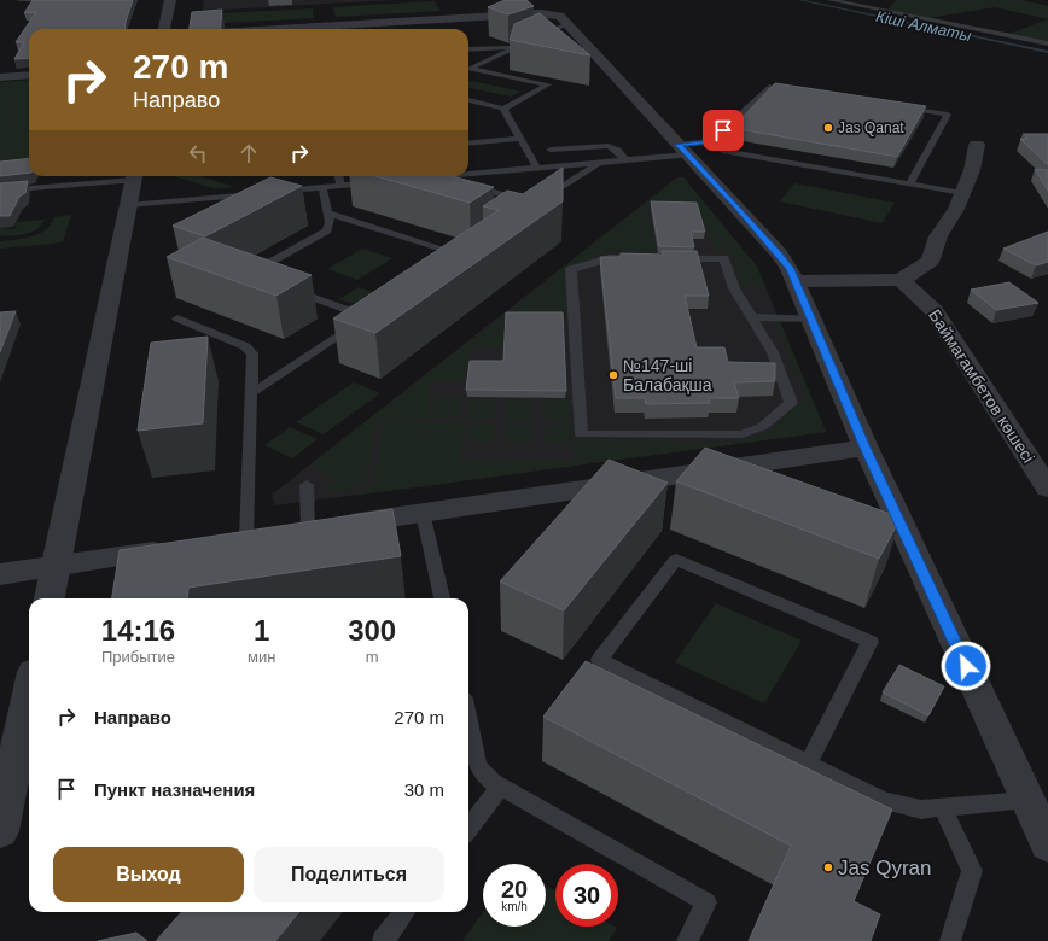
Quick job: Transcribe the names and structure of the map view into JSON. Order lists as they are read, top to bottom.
{
  "streets": {
    "street": ["Баймағамбетов көшесі"]
  },
  "water": ["Кіші Алматы"],
  "places": ["Jas Qanat", "№147-ші Балабақша", "Jas Qyran"],
  "page": {
    "turn": ["270 m", "Направо"],
    "eta": [
      "14:16",
      "Прибытие",
      "1",
      "мин",
      "300",
      "m"
    ],
    "list": [
      {
        "name": "Направо",
        "value": "270 m"
      },
      {
        "name": "Пункт назначения",
        "value": "30 m"
      }
    ],
    "buttons": ["Выход", "Поделиться"],
    "speed": "20 km/h",
    "limit": "30"
  }
}
